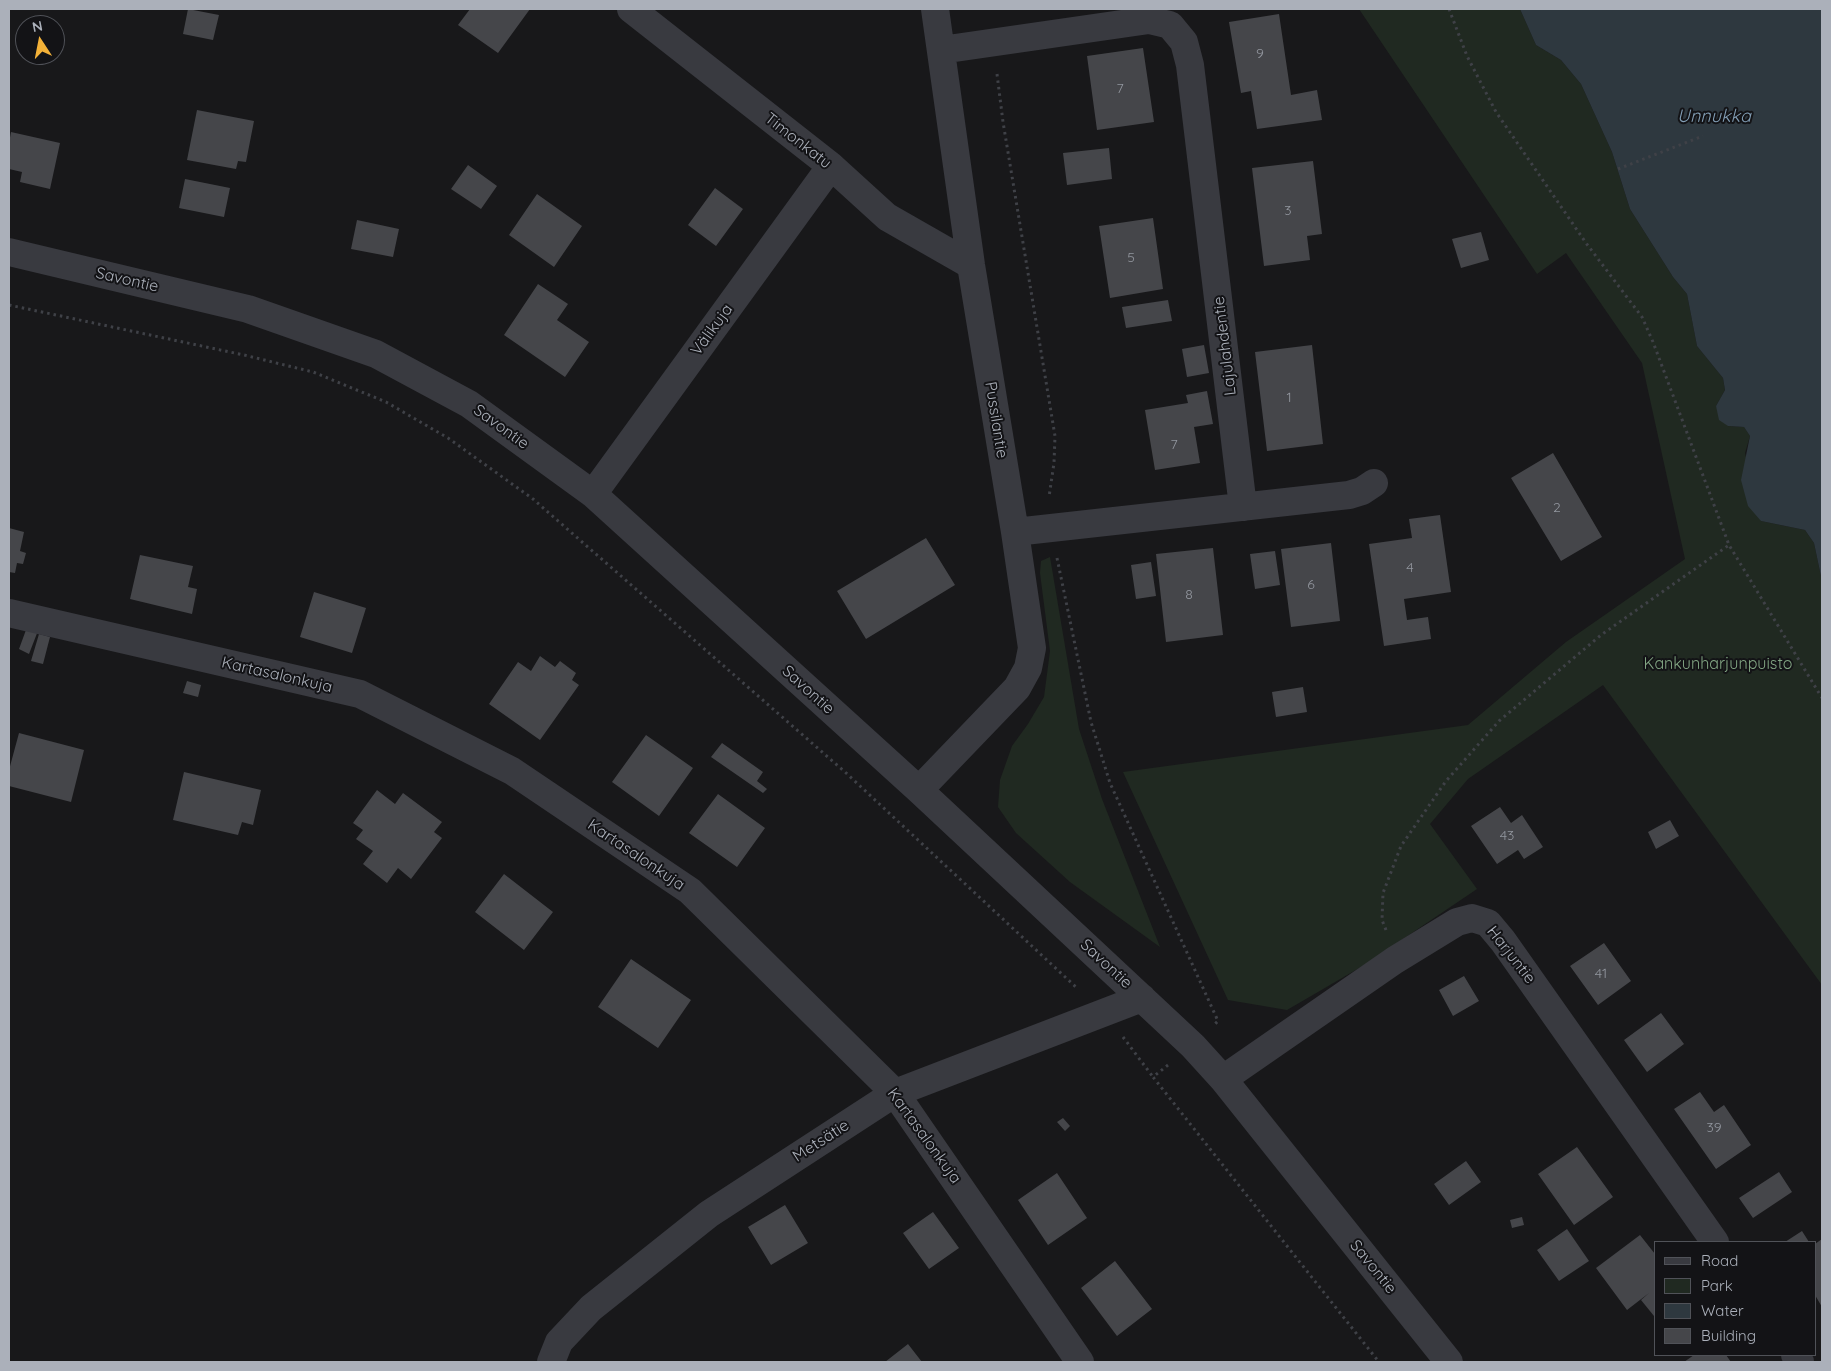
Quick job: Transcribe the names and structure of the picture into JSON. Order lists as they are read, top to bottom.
{
  "streets": {
    "street": [
      "Timonkatu",
      "Savontie",
      "Välikuja",
      "Lajulahdentie",
      "Pussilantie",
      "Kartasalonkuja",
      "Harjuntie",
      "Metsätie"
    ]
  },
  "crossings": [
    ["Timonkatu", "Välikuja"],
    ["Timonkatu", "Pussilantie"],
    ["Savontie", "Välikuja"],
    ["Savontie", "Pussilantie"],
    ["Savontie", "Harjuntie"],
    ["Savontie", "Metsätie"],
    ["Lajulahdentie", "Pussilantie"],
    ["Kartasalonkuja", "Metsätie"]
  ],
  "water": ["Unnukka"],
  "parks": ["Kankunharjunpuisto"],
  "house_numbers": [
    "9",
    "7",
    "3",
    "5",
    "1",
    "7",
    "2",
    "4",
    "6",
    "8",
    "43",
    "41",
    "39"
  ],
  "legend": [
    "Road",
    "Park",
    "Water",
    "Building"
  ],
  "north": "top"
}
